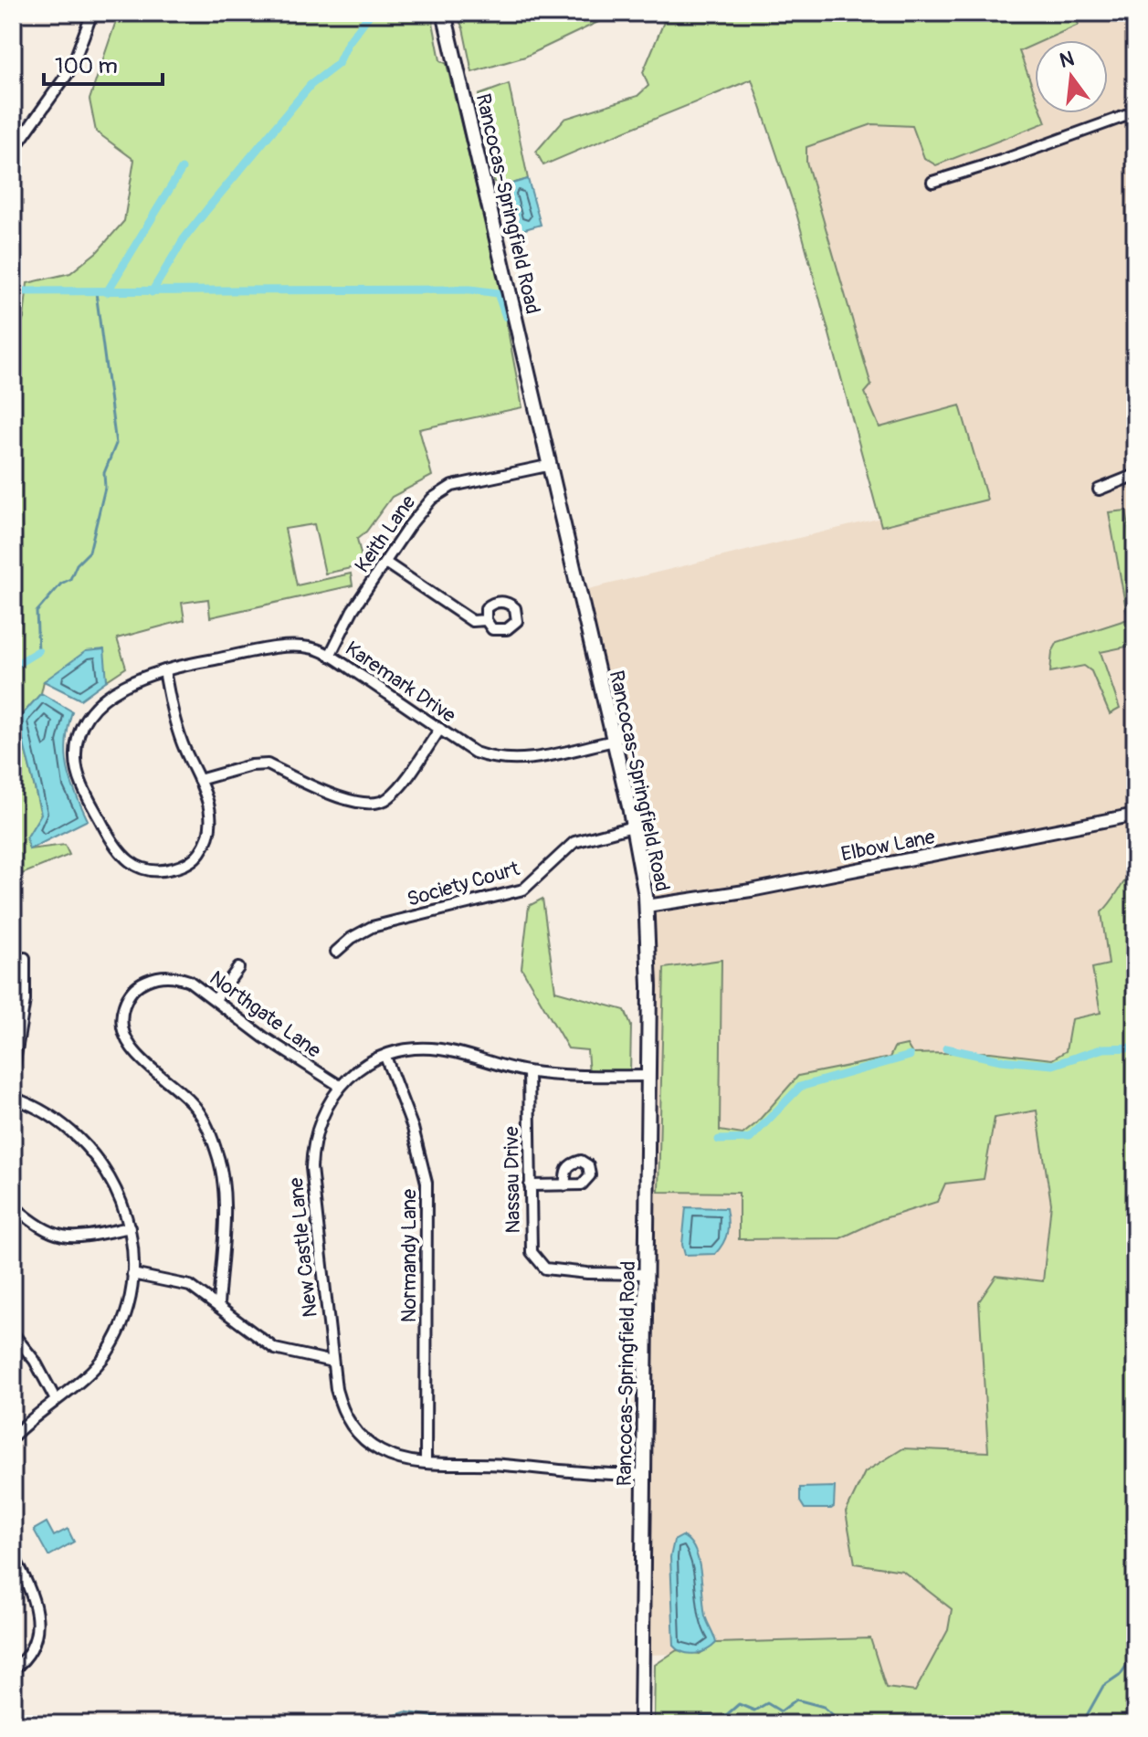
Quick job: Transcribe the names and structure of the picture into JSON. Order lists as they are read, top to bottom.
{
  "streets": {
    "main road": ["Rancocas-Springfield Road"],
    "street": [
      "Keith Lane",
      "Karemark Drive",
      "Elbow Lane",
      "Society Court",
      "Northgate Lane",
      "Nassau Drive",
      "New Castle Lane",
      "Normandy Lane"
    ]
  },
  "crossings": [
    ["Rancocas-Springfield Road", "Keith Lane"],
    ["Rancocas-Springfield Road", "Karemark Drive"],
    ["Rancocas-Springfield Road", "Elbow Lane"],
    ["Rancocas-Springfield Road", "Society Court"],
    ["Rancocas-Springfield Road", "Nassau Drive"],
    ["Rancocas-Springfield Road", "New Castle Lane"],
    ["Keith Lane", "Karemark Drive"],
    ["Northgate Lane", "New Castle Lane"],
    ["Nassau Drive", "New Castle Lane"],
    ["New Castle Lane", "Normandy Lane"]
  ],
  "scale_bar": "100 m",
  "north": "top"
}
